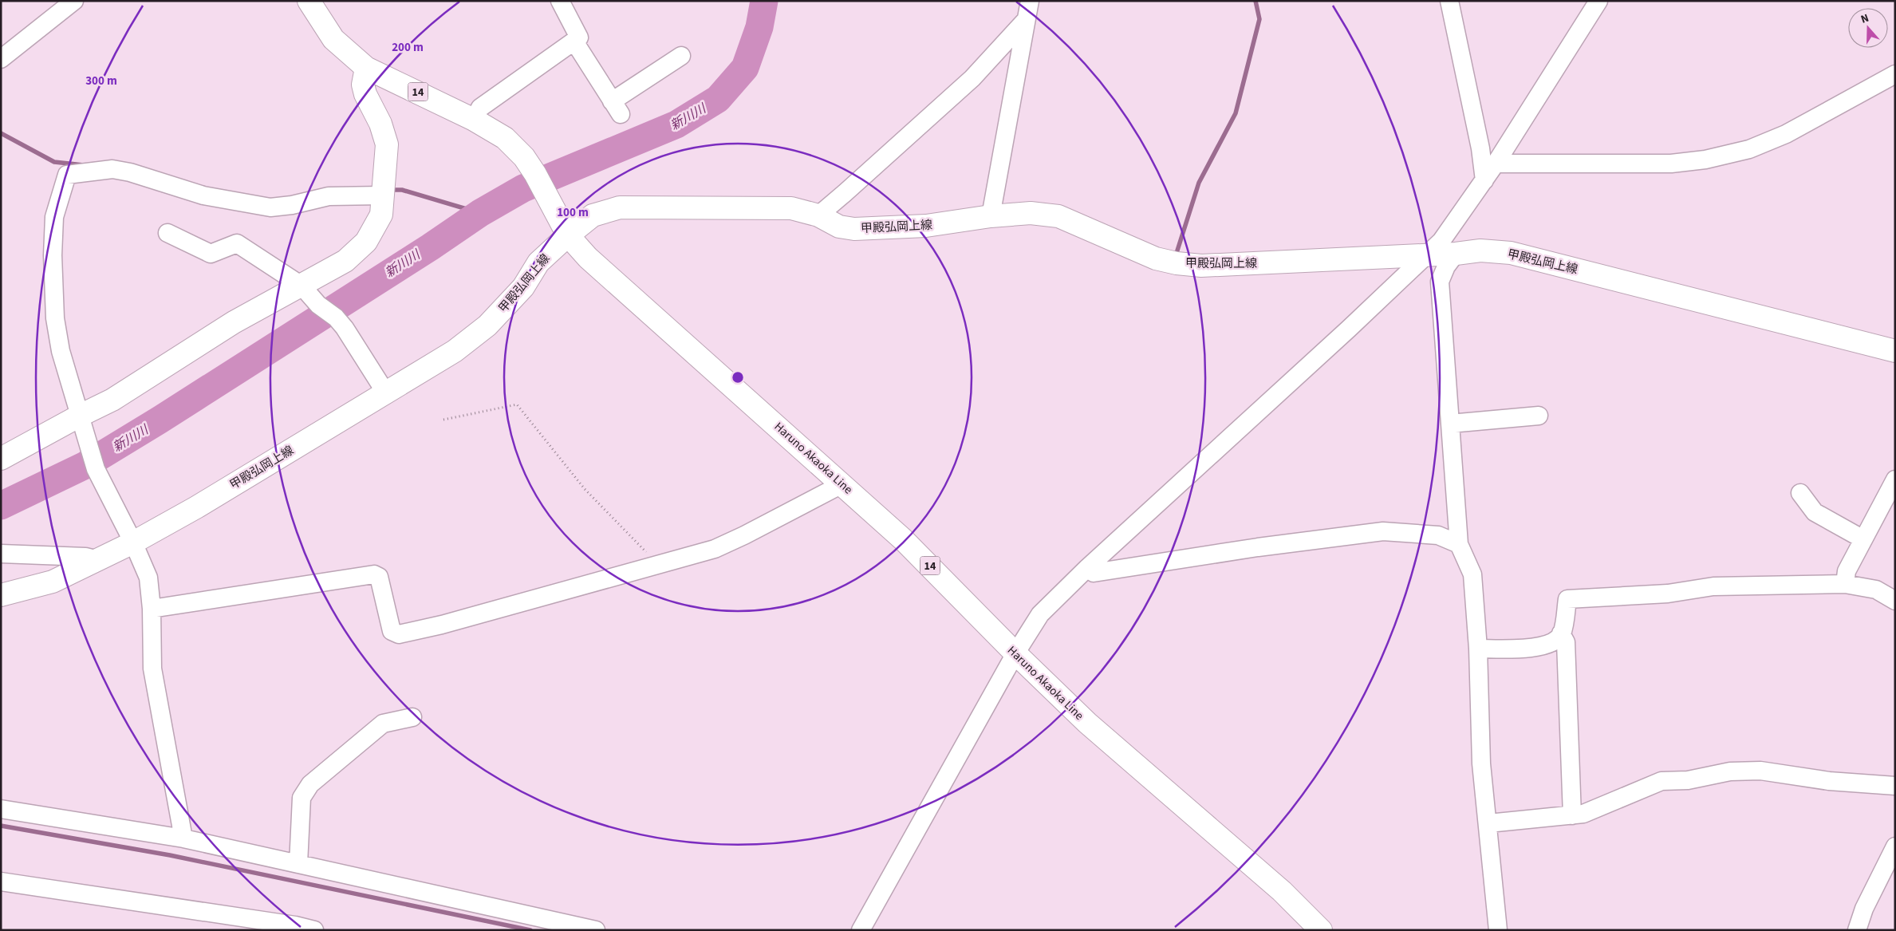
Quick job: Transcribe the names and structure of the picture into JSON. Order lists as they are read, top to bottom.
{
  "streets": {
    "main road": ["14", "甲殿弘岡上線", "Haruno Akaoka Line"]
  },
  "crossings": [
    ["甲殿弘岡上線", "Haruno Akaoka Line"]
  ],
  "water": ["新川川"],
  "north": "top",
  "rings": ["200 m", "300 m", "100 m"]
}
